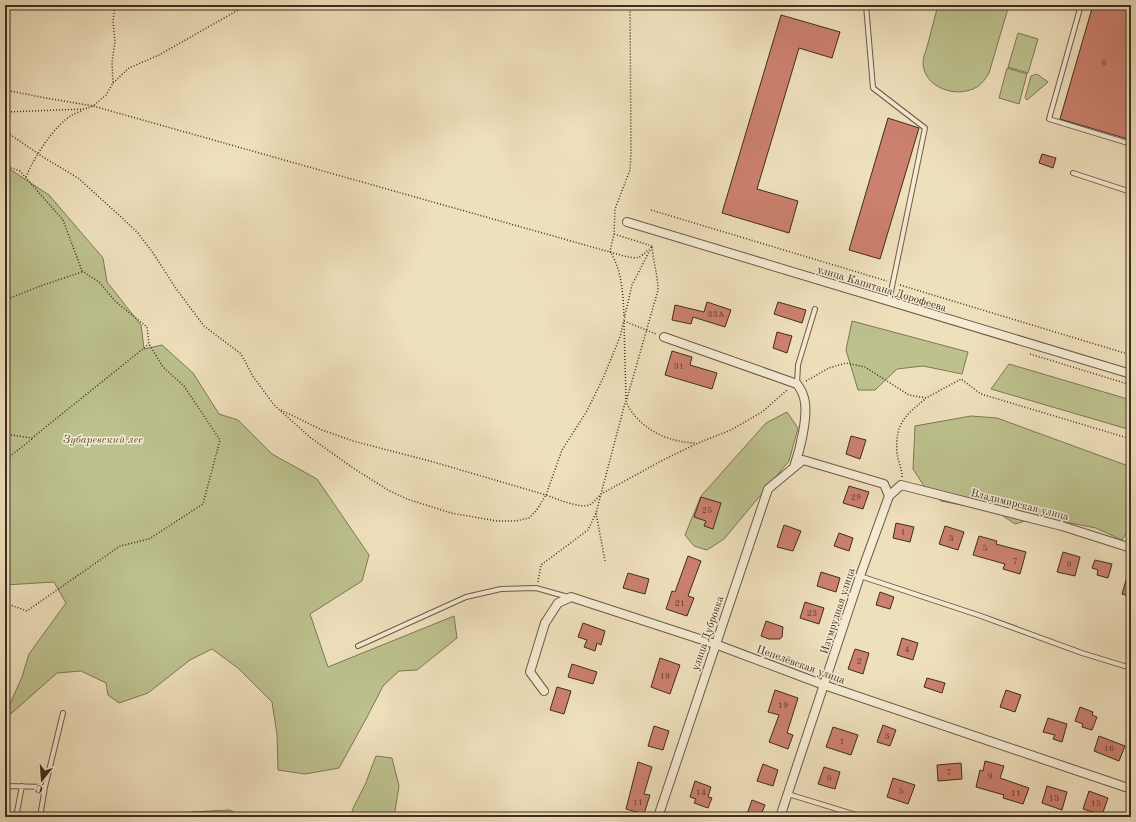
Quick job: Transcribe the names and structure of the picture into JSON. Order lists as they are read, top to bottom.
{
  "streets": {
    "street": [
      "улица Капитана Дорофеева",
      "Владимирская улица",
      "Изумрудная улица",
      "улица Дубровка",
      "Цепелёвская улица"
    ]
  },
  "crossings": [
    ["Владимирская улица", "Изумрудная улица"],
    ["Изумрудная улица", "улица Дубровка"],
    ["Изумрудная улица", "Цепелёвская улица"],
    ["улица Дубровка", "Цепелёвская улица"]
  ],
  "parks": ["Зубаревский лес"],
  "house_numbers": [
    "6",
    "33А",
    "31",
    "29",
    "25",
    "1",
    "3",
    "5",
    "7",
    "9",
    "21",
    "23",
    "4",
    "2",
    "19",
    "19",
    "3",
    "1",
    "16",
    "7",
    "9",
    "8",
    "5",
    "14",
    "11",
    "13",
    "11",
    "15"
  ],
  "north": "bottom"
}
